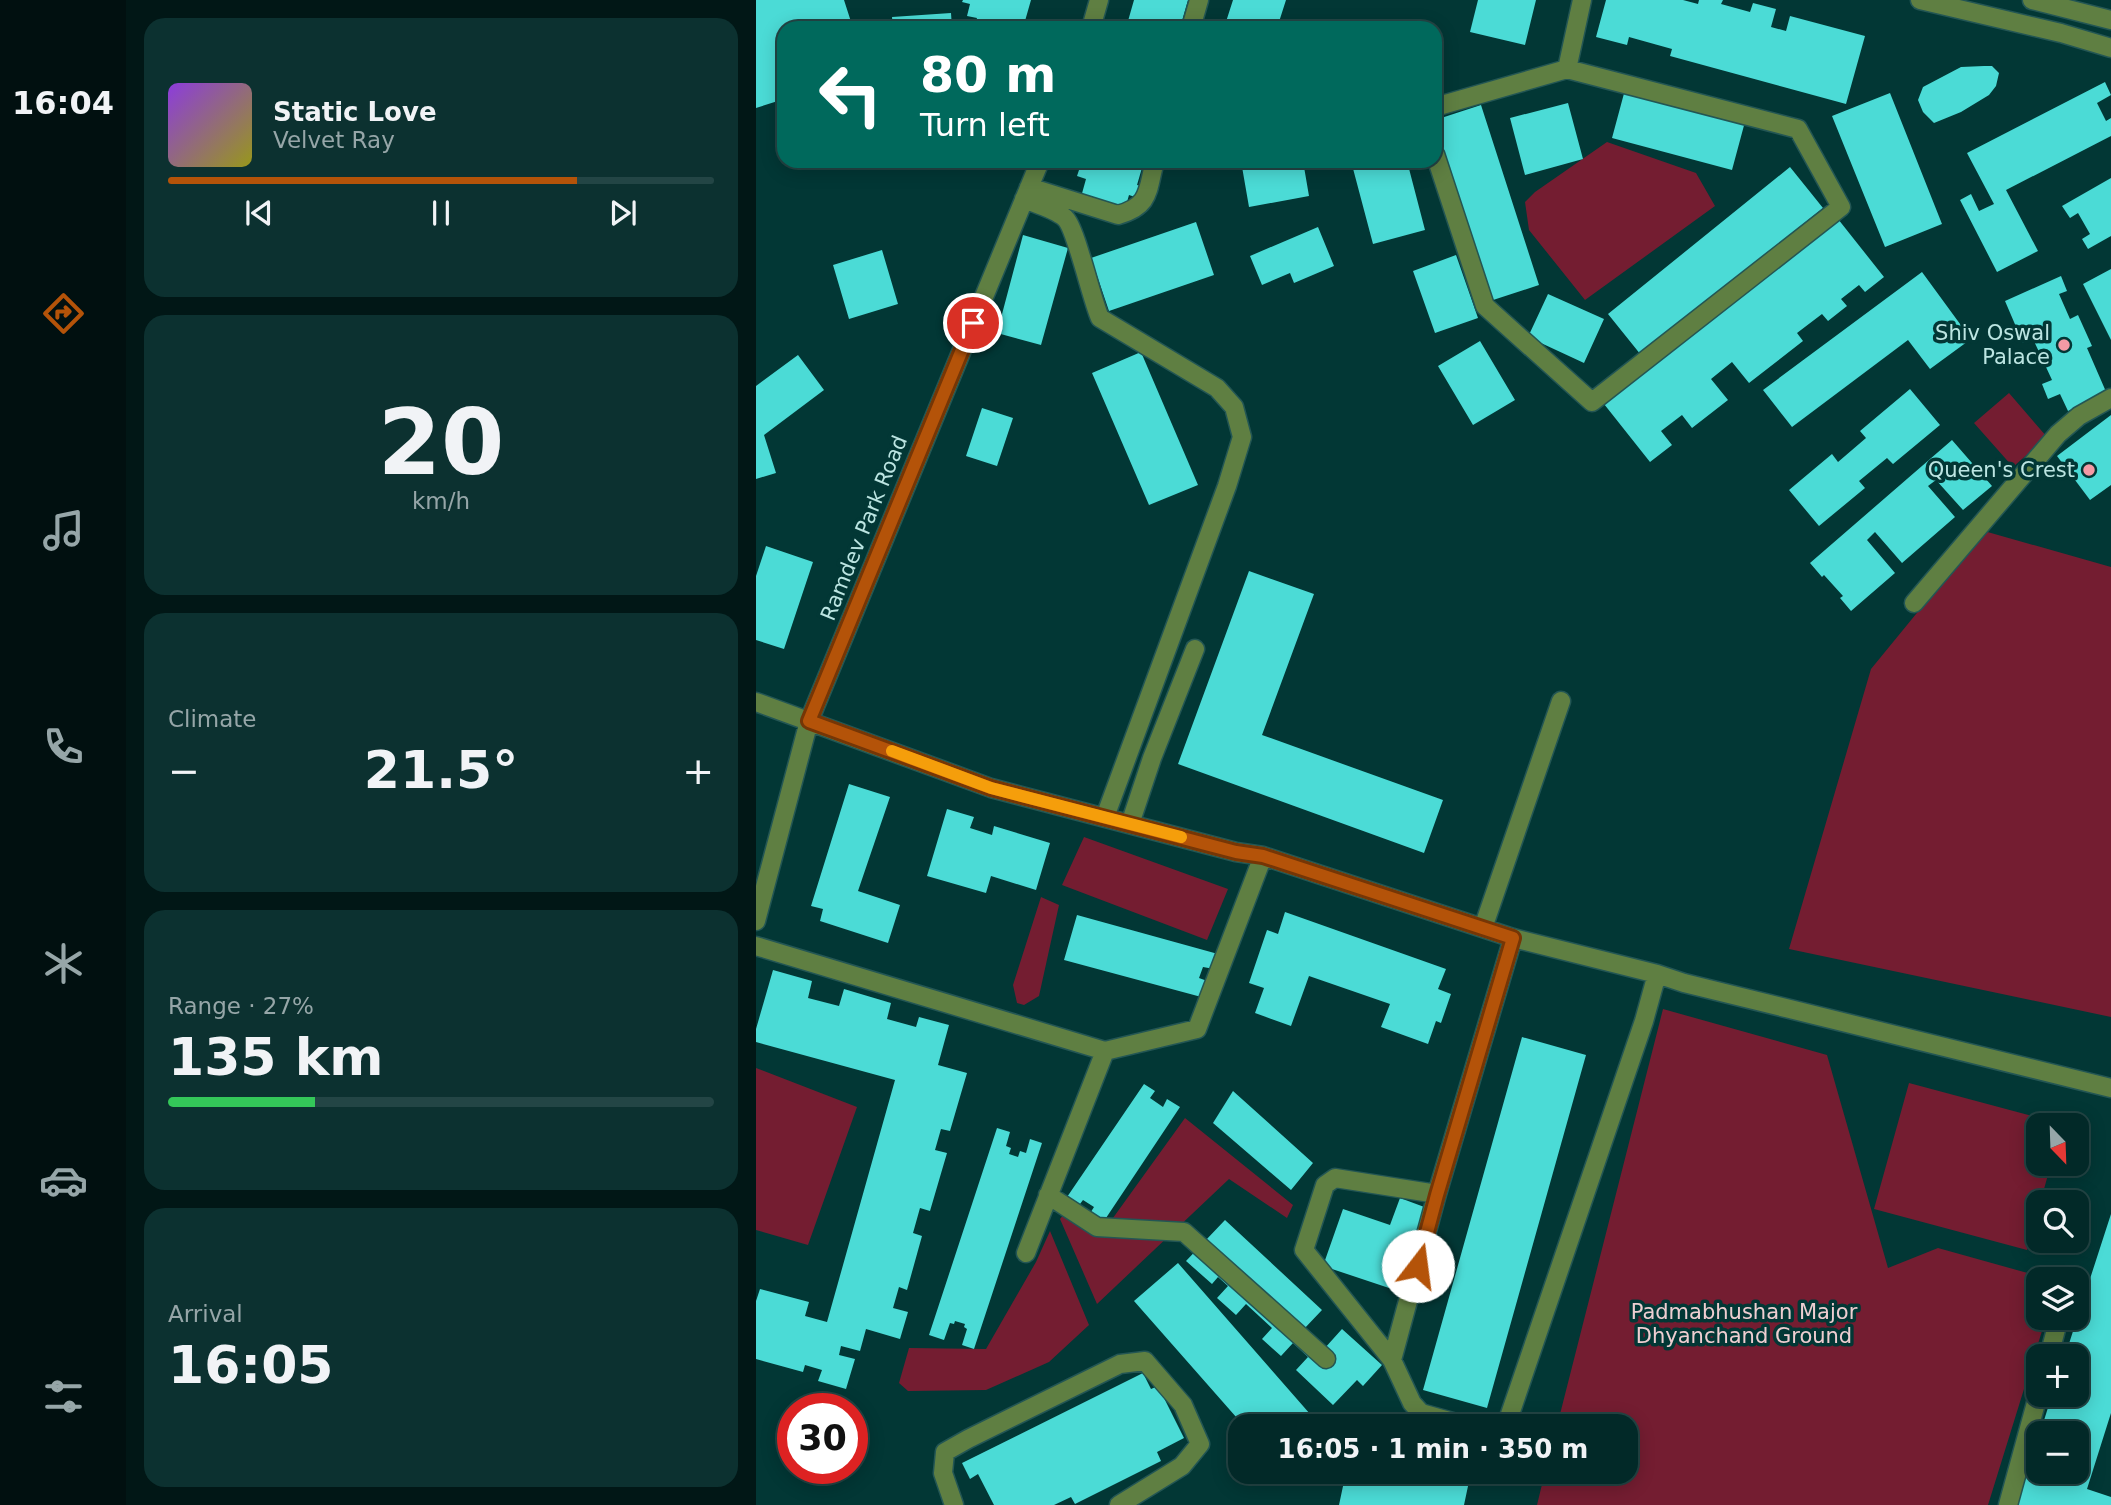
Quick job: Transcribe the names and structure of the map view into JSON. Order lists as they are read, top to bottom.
{
  "streets": {
    "street": ["Ramdev Park Road"]
  },
  "parks": ["Padmabhushan Major Dhyanchand Ground"],
  "places": ["Shiv Oswal Palace", "Queen's Crest"],
  "north": "bottom right",
  "page": {
    "tabs": "16:04",
    "turn": ["80 m", "Turn left"],
    "song": ["Static Love", "Velvet Ray"],
    "tile": [
      ["20", "km/h"],
      "Climate",
      ["Range · 27%", "135 km"],
      ["Arrival", "16:05"]
    ],
    "heat": ["−", "21.5°", "+"],
    "map_buttons": ["+", "−"],
    "limit": "30",
    "trip": "16:05 · 1 min · 350 m"
  }
}
